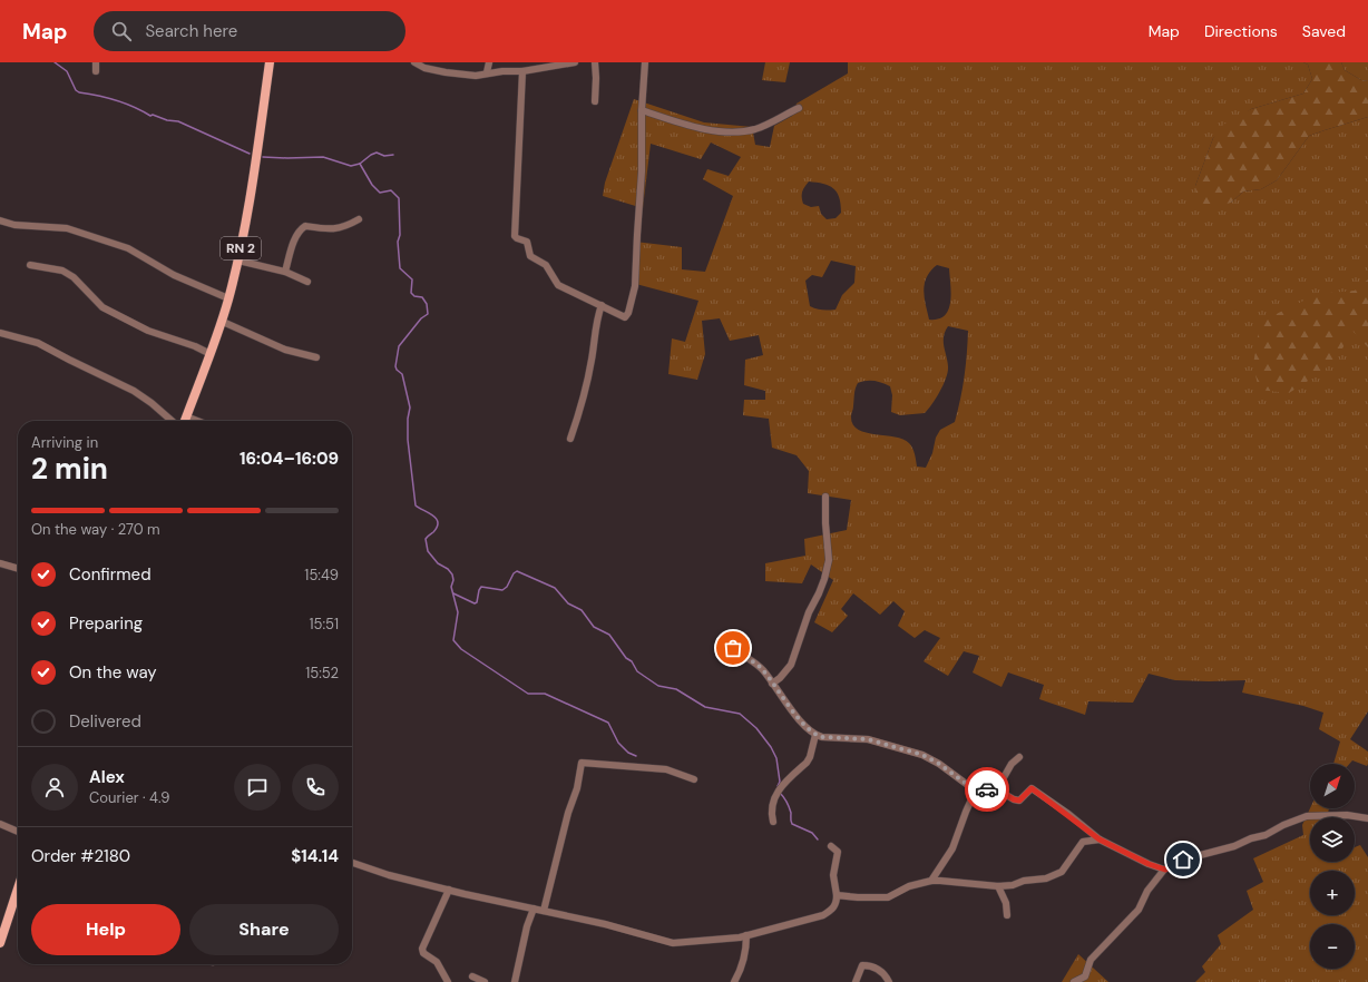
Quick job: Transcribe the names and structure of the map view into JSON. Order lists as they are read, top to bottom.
{
  "streets": {
    "main road": ["RN 2"]
  },
  "north": "top right",
  "page": {
    "header": "Map",
    "search": "Search here",
    "nav": ["Map", "Directions", "Saved"],
    "heading": ["2 min", "Arriving in", "16:04–16:09"],
    "panel": [
      "Alex",
      "Courier · 4.9",
      "Order #2180",
      "$14.14"
    ],
    "bar": "On the way · 270 m",
    "list": [
      ["Confirmed", "15:49"],
      ["Preparing", "15:51"],
      ["On the way", "15:52"],
      "Delivered"
    ],
    "map_buttons": ["+", "−"],
    "buttons": ["Help", "Share"]
  }
}
